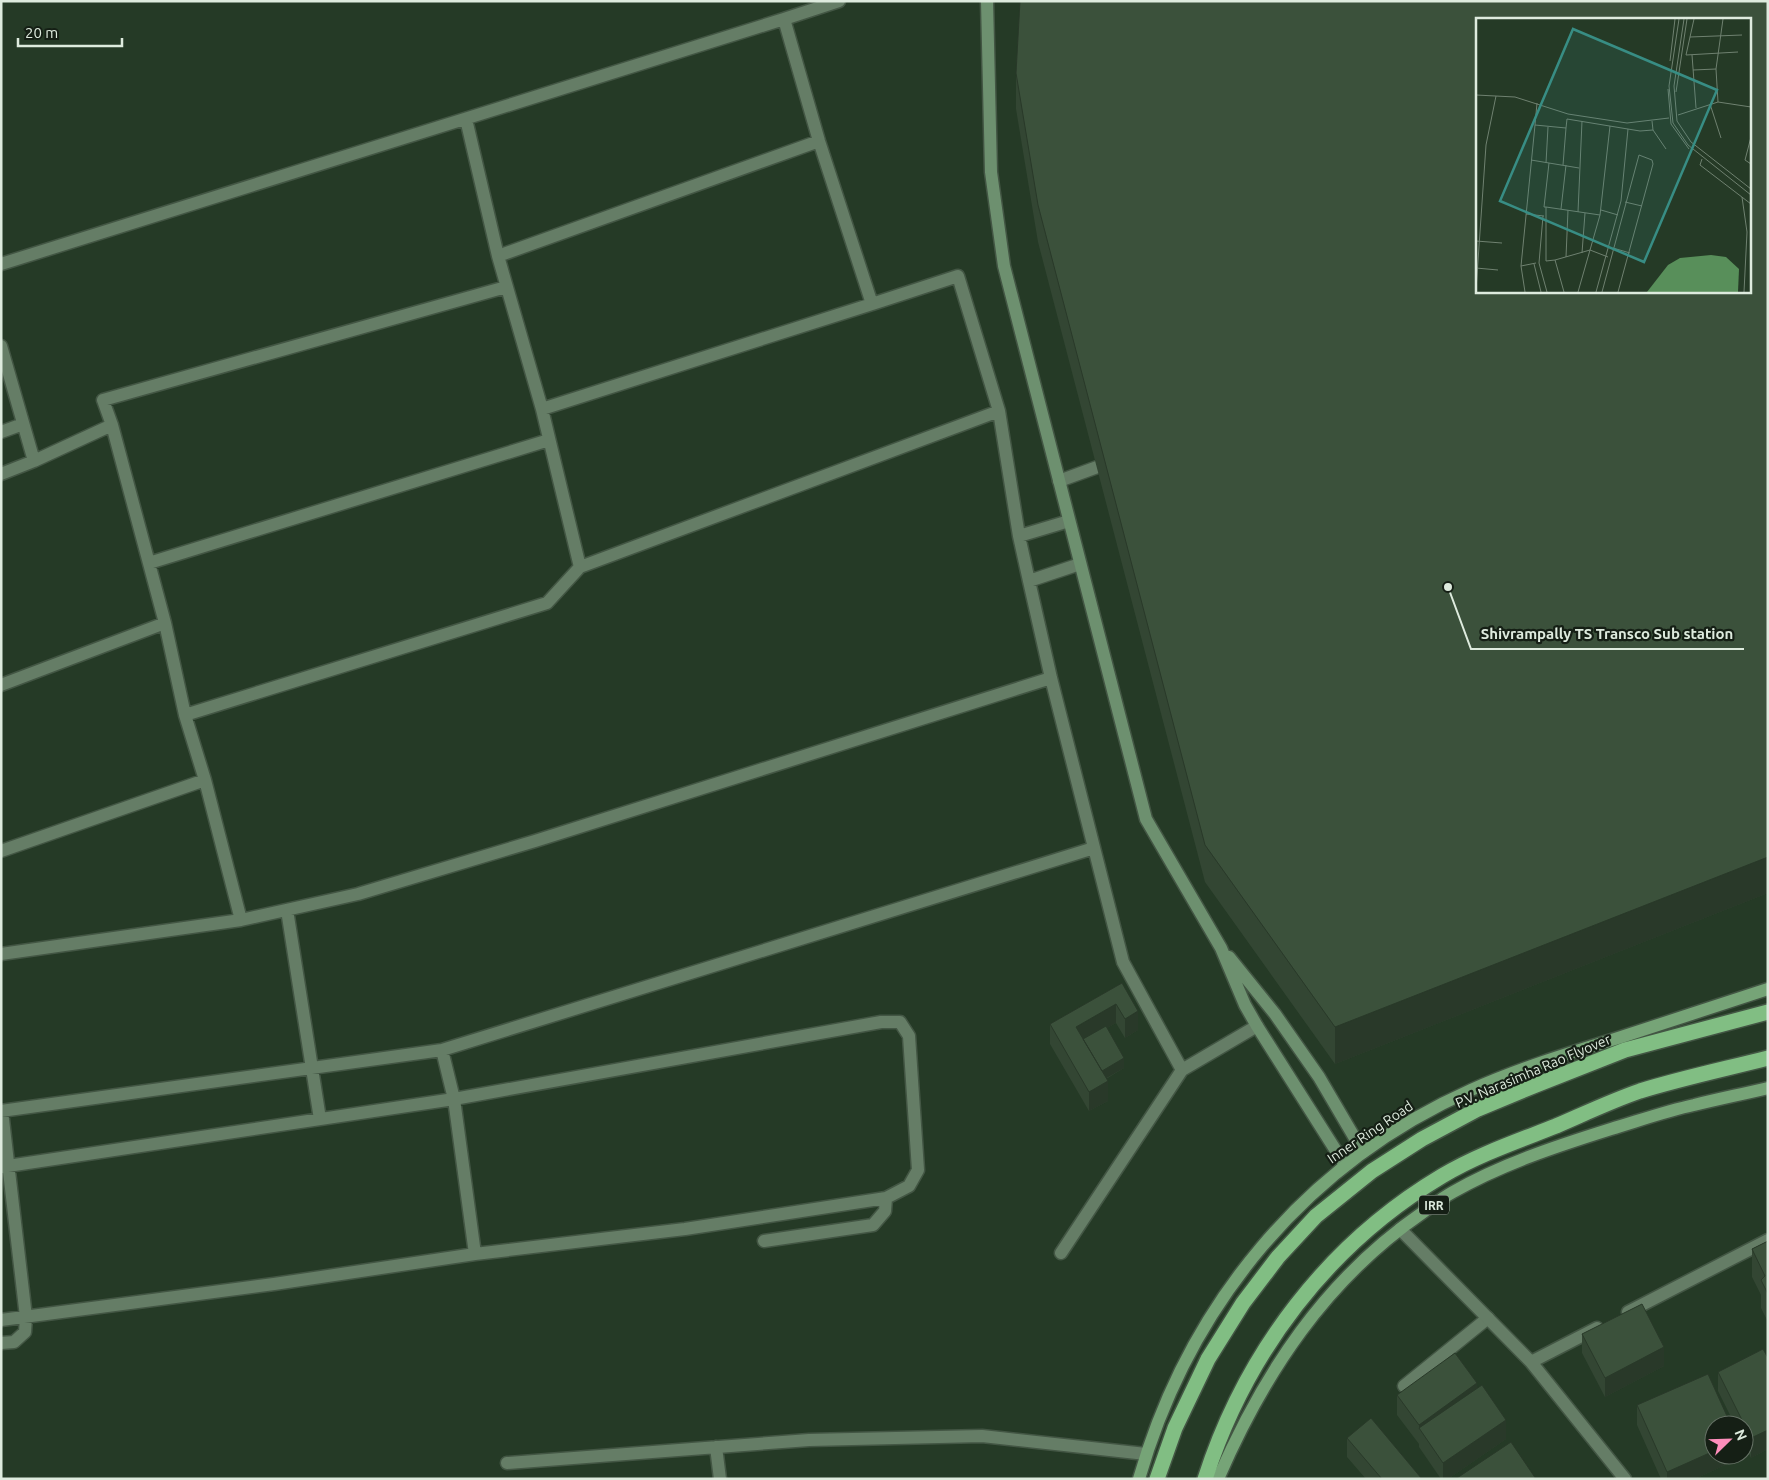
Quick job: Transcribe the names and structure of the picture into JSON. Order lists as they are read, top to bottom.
{
  "streets": {
    "highway": ["P.V. Narasimha Rao Flyover"],
    "main road": ["Inner Ring Road", "IRR"]
  },
  "places": ["Shivrampally TS Transco Sub station"],
  "scale_bar": "20 m",
  "north": "top right"
}
